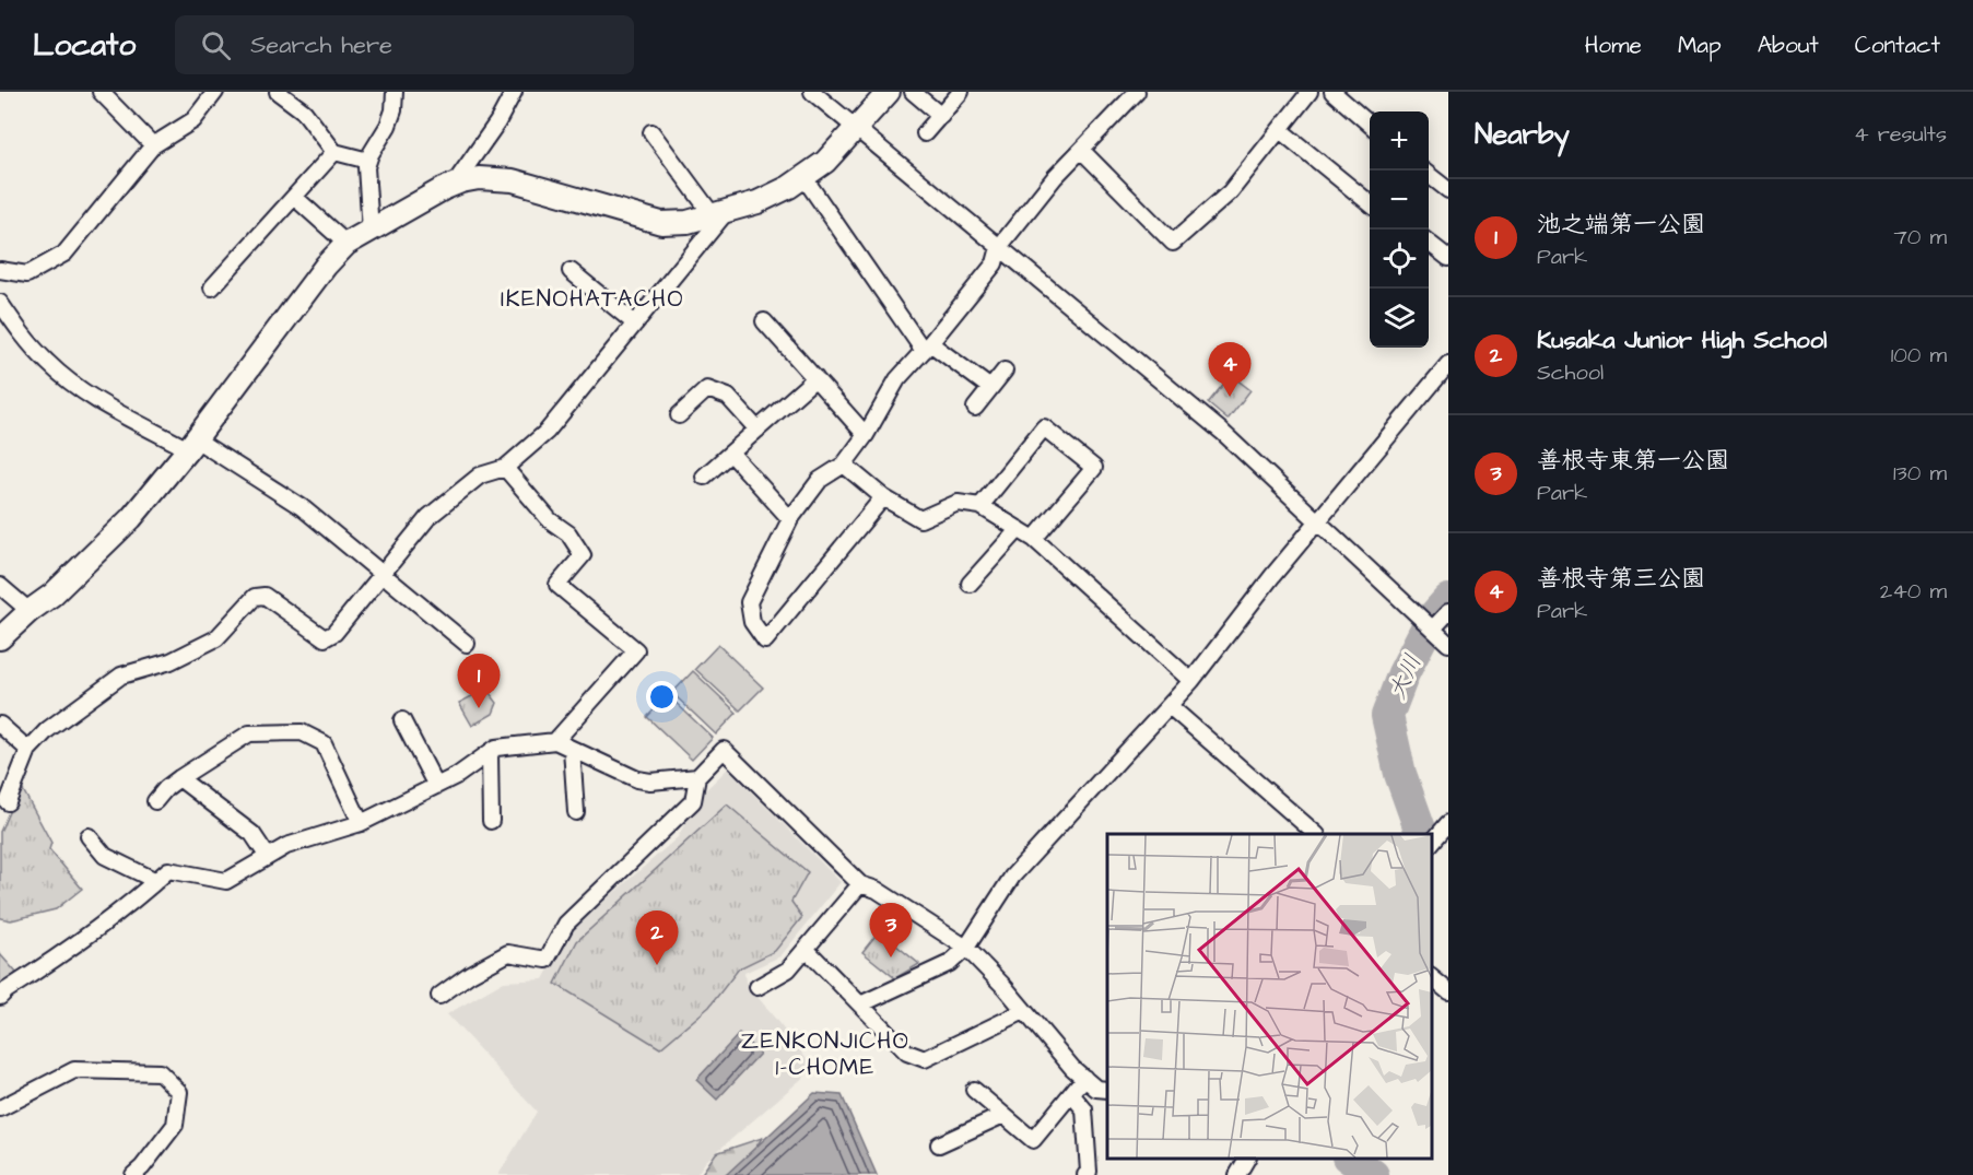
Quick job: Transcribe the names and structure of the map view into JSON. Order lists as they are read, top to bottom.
{
  "districts": ["IKENOHATACHO", "ZENKONJICHO 1-CHOME"],
  "water": ["大川"],
  "page": {
    "header": "Locato",
    "search": "Search here",
    "nav": [
      "Home",
      "Map",
      "About",
      "Contact"
    ],
    "heading": ["Nearby", "4 results"],
    "map_buttons": ["+", "−"],
    "list": [
      {
        "mark": "1",
        "name": "池之端第一公園",
        "note": "Park",
        "value": "70 m"
      },
      {
        "mark": "2",
        "name": "Kusaka Junior High School",
        "note": "School",
        "value": "100 m"
      },
      {
        "mark": "3",
        "name": "善根寺東第一公園",
        "note": "Park",
        "value": "130 m"
      },
      {
        "mark": "4",
        "name": "善根寺第三公園",
        "note": "Park",
        "value": "240 m"
      }
    ],
    "pins": [
      "4",
      "1",
      "3",
      "2"
    ]
  }
}
